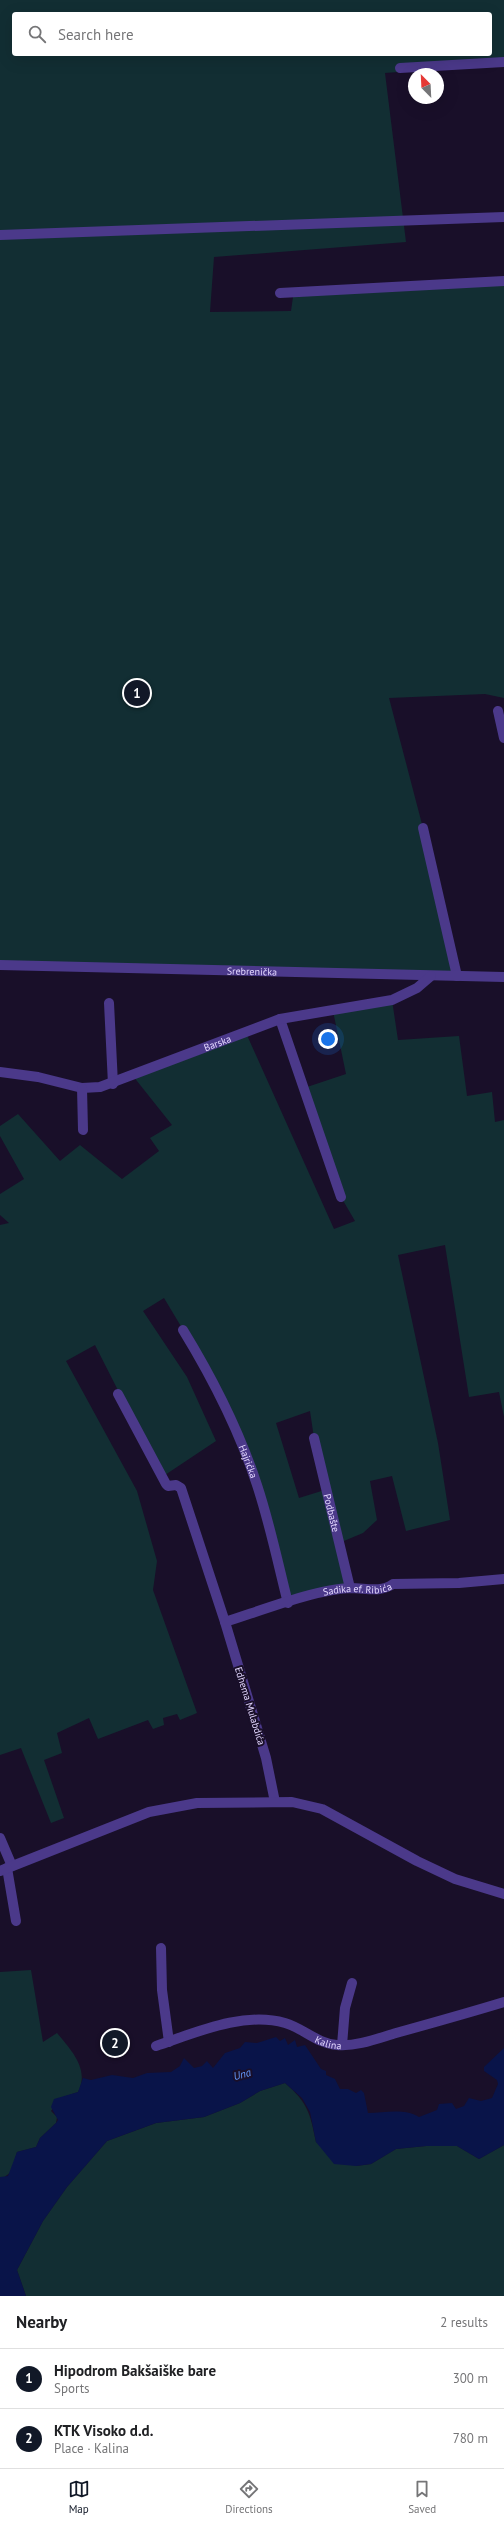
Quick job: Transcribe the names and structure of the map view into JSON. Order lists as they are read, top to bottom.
{
  "streets": {
    "street": [
      "Srebrenička",
      "Barska",
      "Hajrićka",
      "Podbašte",
      "Sadika ef. Ribića",
      "Edhema Mulabdića",
      "Kalina"
    ]
  },
  "crossings": [
    ["Srebrenička", "Barska"],
    ["Hajrićka", "Sadika ef. Ribića"],
    ["Podbašte", "Sadika ef. Ribića"],
    ["Sadika ef. Ribića", "Edhema Mulabdića"]
  ],
  "water": ["Una"],
  "north": "top left",
  "page": {
    "search": "Search here",
    "pins": ["1", "2"],
    "heading": ["Nearby", "2 results"],
    "list": [
      {
        "mark": "1",
        "name": "Hipodrom Bakšaiške bare",
        "note": "Sports",
        "value": "300 m"
      },
      {
        "mark": "2",
        "name": "KTK Visoko d.d.",
        "note": "Place · Kalina",
        "value": "780 m"
      }
    ],
    "nav": ["Map", "Directions", "Saved"]
  }
}
